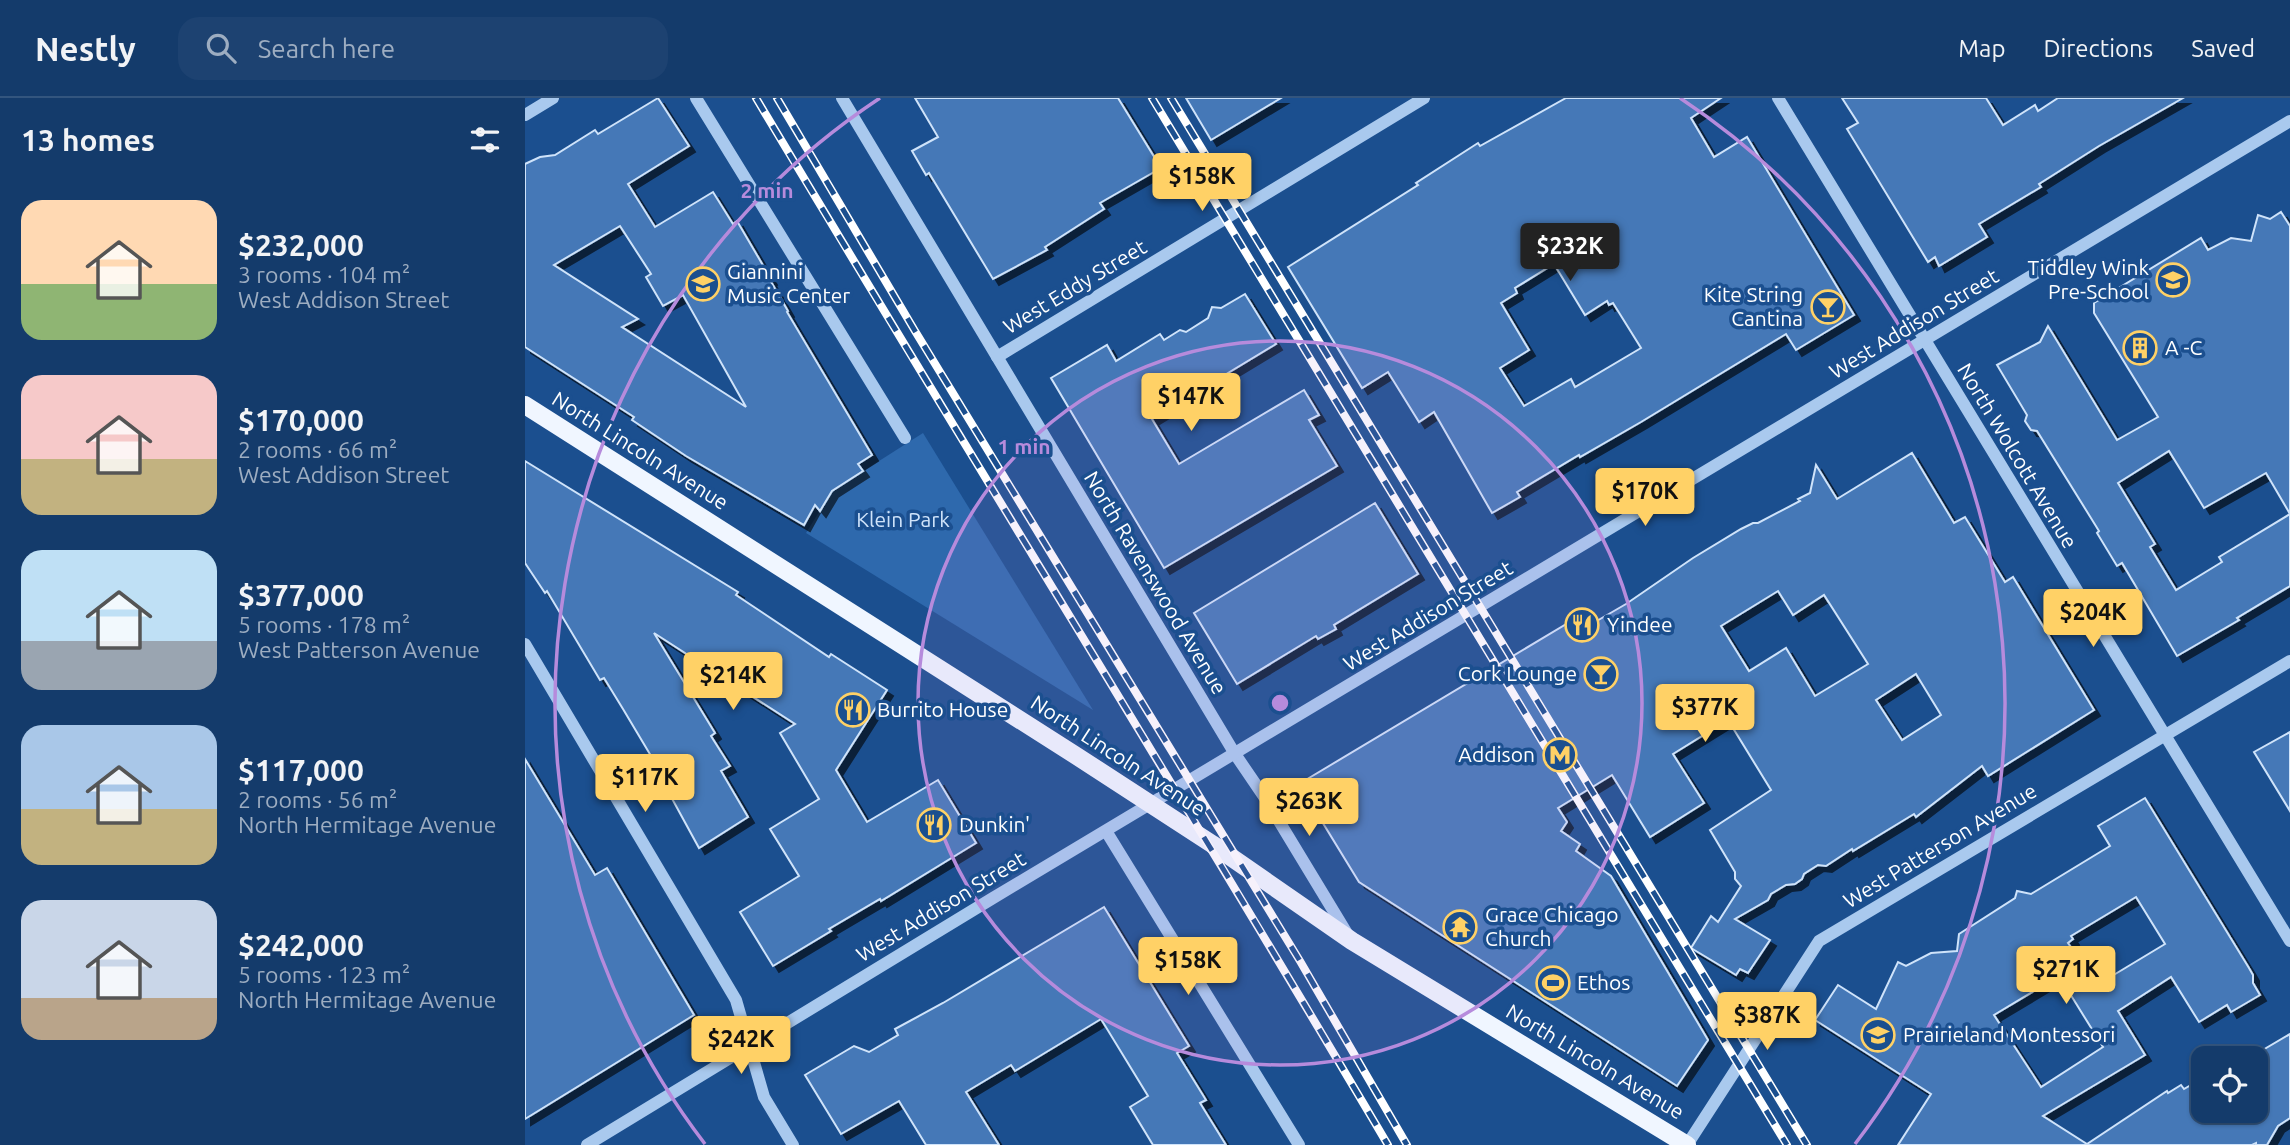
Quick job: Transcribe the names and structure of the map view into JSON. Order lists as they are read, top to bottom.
{
  "streets": {
    "main road": ["North Lincoln Avenue"],
    "street": [
      "West Eddy Street",
      "West Addison Street",
      "North Wolcott Avenue",
      "North Ravenswood Avenue",
      "West Patterson Avenue"
    ]
  },
  "crossings": [
    ["West Eddy Street", "North Ravenswood Avenue"],
    ["West Addison Street", "North Lincoln Avenue"],
    ["West Addison Street", "North Wolcott Avenue"],
    ["West Addison Street", "North Ravenswood Avenue"],
    ["North Lincoln Avenue", "North Ravenswood Avenue"],
    ["North Lincoln Avenue", "West Patterson Avenue"],
    ["North Wolcott Avenue", "West Patterson Avenue"]
  ],
  "parks": ["Klein Park"],
  "places": {
    "school or university": ["Tiddley Wink Pre-School", "Giannini Music Center", "Prairieland Montessori"],
    "bar": ["Kite String Cantina", "Cork Lounge"],
    "building": ["A -C"],
    "restaurant": ["Yindee", "Burrito House", "Dunkin'"],
    "metro station": ["Addison"],
    "temple": ["Grace Chicago Church"],
    "sports": ["Ethos"]
  },
  "page": {
    "header": "Nestly",
    "search": "Search here",
    "nav": ["Map", "Directions", "Saved"],
    "heading": "13 homes",
    "price": [
      "$158K",
      "$232K",
      "$147K",
      "$170K",
      "$204K",
      "$214K",
      "$377K",
      "$117K",
      "$263K",
      "$158K",
      "$271K",
      "$387K",
      "$242K"
    ],
    "list": [
      {
        "name": "$232,000",
        "note": "3 rooms · 104 m² · West Addison Street"
      },
      {
        "name": "$170,000",
        "note": "2 rooms · 66 m² · West Addison Street"
      },
      {
        "name": "$377,000",
        "note": "5 rooms · 178 m² · West Patterson Avenue"
      },
      {
        "name": "$117,000",
        "note": "2 rooms · 56 m² · North Hermitage Avenue"
      },
      {
        "name": "$242,000",
        "note": "5 rooms · 123 m² · North Hermitage Avenue"
      }
    ]
  },
  "rings": ["2 min", "1 min"]
}
